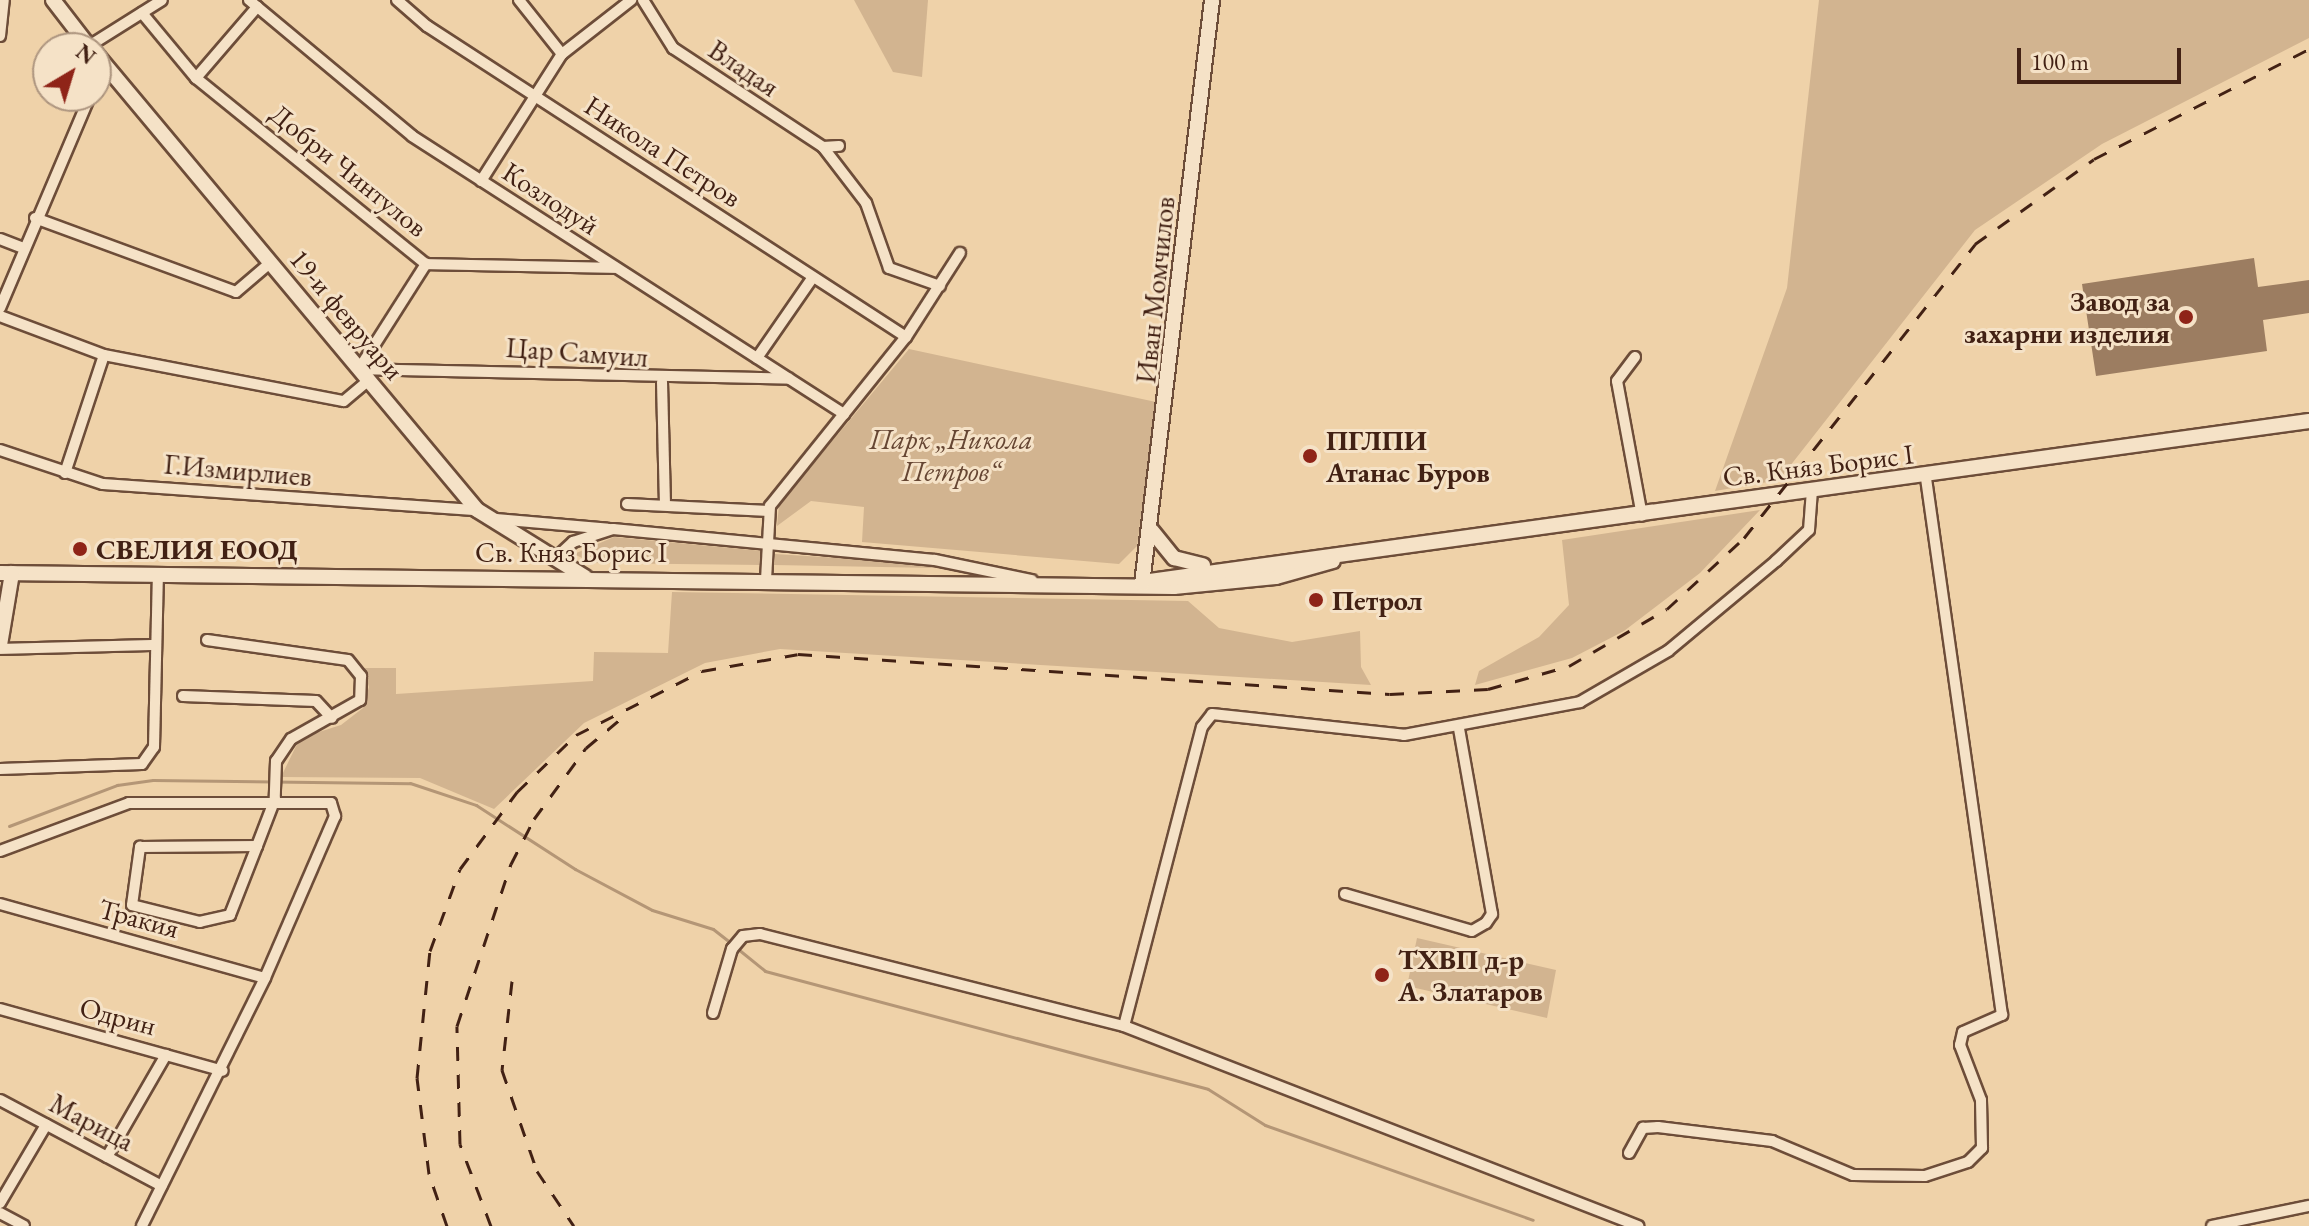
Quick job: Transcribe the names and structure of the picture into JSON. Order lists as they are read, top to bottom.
{
  "streets": {
    "street": [
      "Владая",
      "Никола Петров",
      "Добри Чинтулов",
      "Козлодуй",
      "Иван Момчилов",
      "19-и февруари",
      "Цар Самуил",
      "Св. Княз Борис I",
      "Г.Измирлиев",
      "Тракия",
      "Одрин",
      "Марица"
    ]
  },
  "crossings": [
    ["Добри Чинтулов", "Козлодуй"],
    ["Козлодуй", "Цар Самуил"],
    ["Иван Момчилов", "Св. Княз Борис I"],
    ["19-и февруари", "Цар Самуил"],
    ["19-и февруари", "Св. Княз Борис I"],
    ["19-и февруари", "Г.Измирлиев"]
  ],
  "parks": ["Парк „Никола Петров“"],
  "places": [
    "Завод за захарни изделия",
    "ПГЛПИ Атанас Буров",
    "СВЕЛИЯ ЕООД",
    "Петрол",
    "ТХВП д-р А. Златаров"
  ],
  "scale_bar": "100 m",
  "north": "top right"
}
